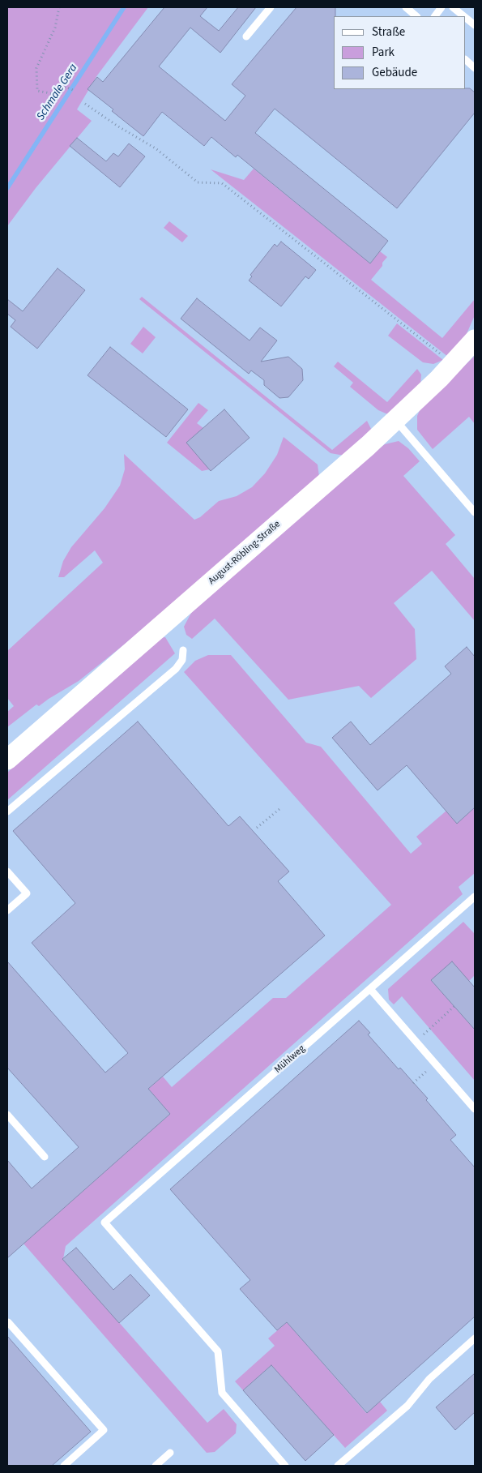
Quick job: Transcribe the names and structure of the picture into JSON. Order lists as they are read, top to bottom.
{
  "streets": {
    "street": ["August-Röbling-Straße"],
    "lane": ["Mühlweg"]
  },
  "water": ["Schmale Gera"],
  "legend": ["Straße", "Park", "Gebäude"]
}
